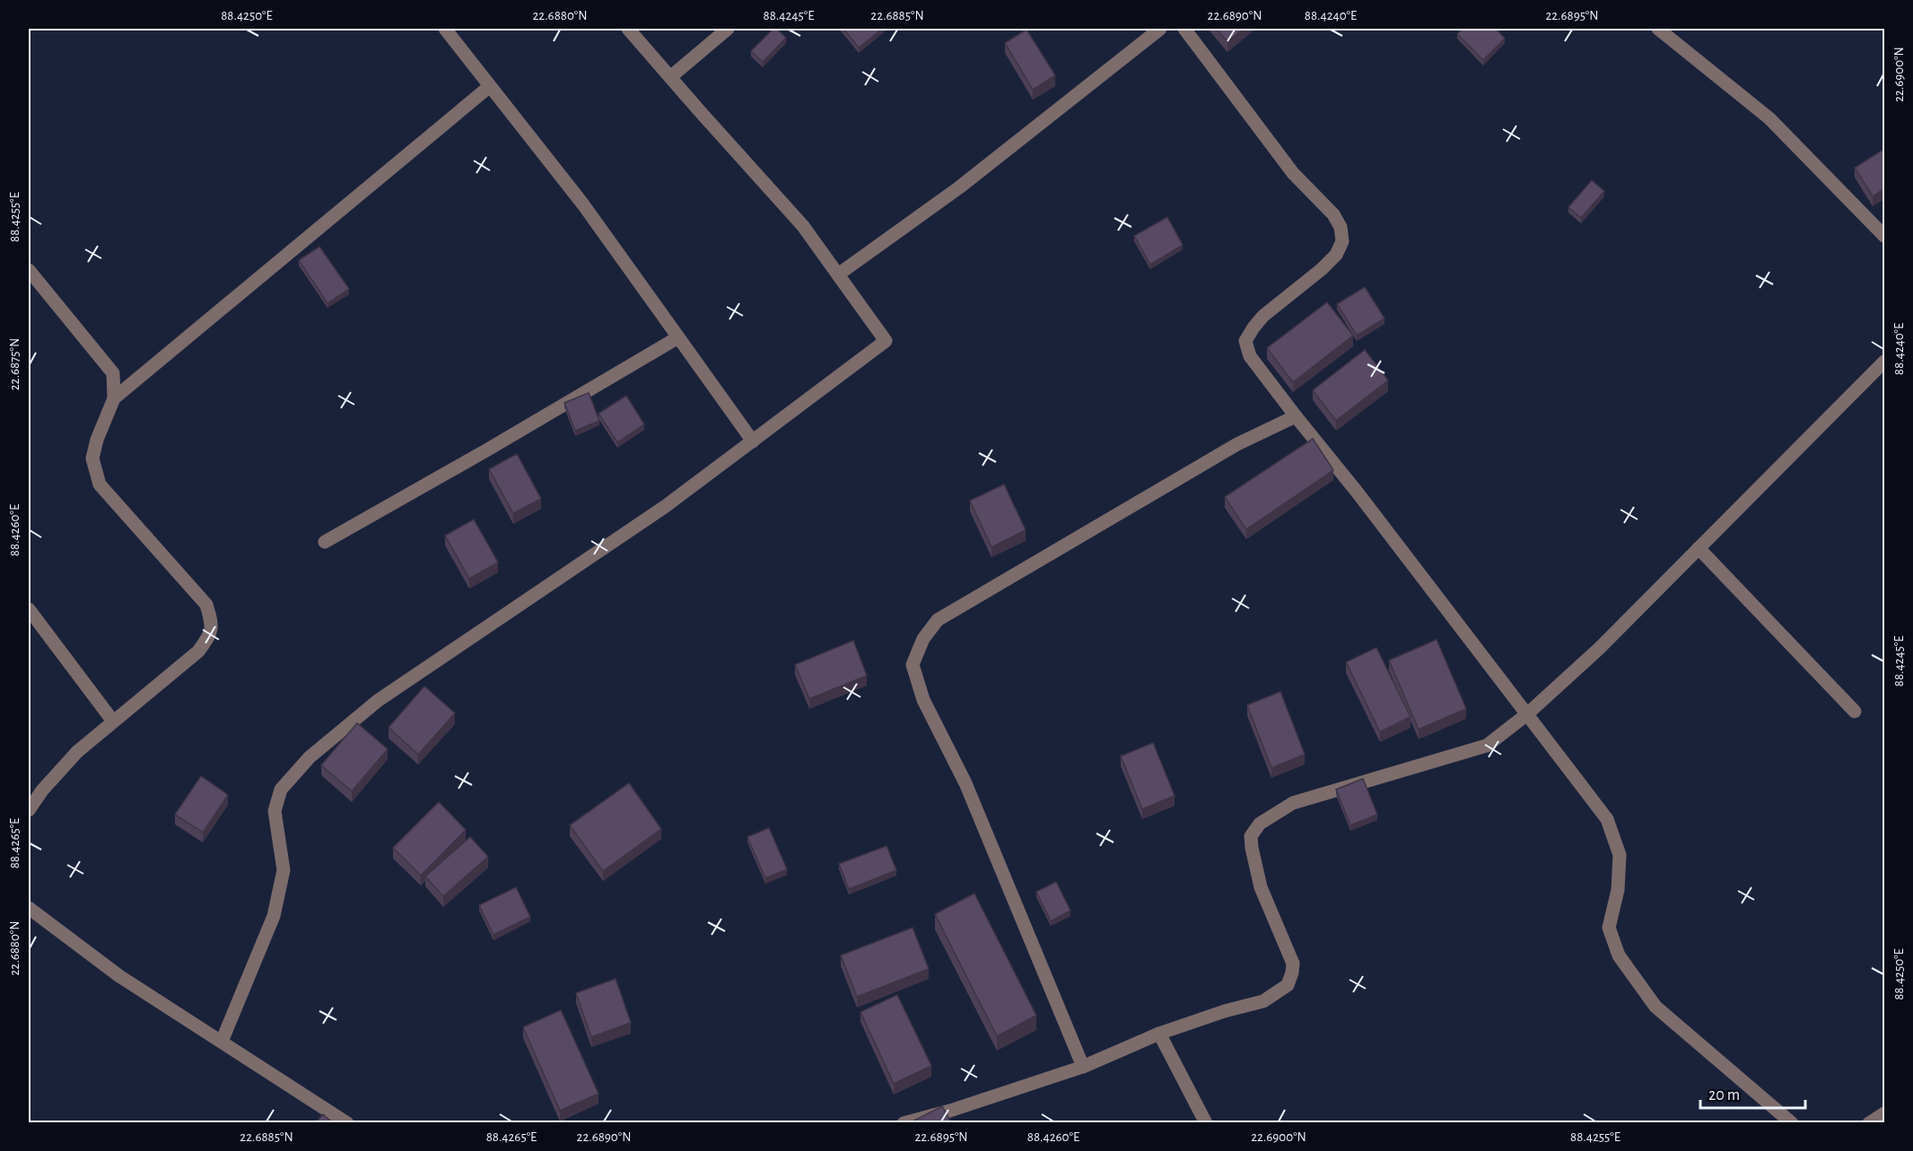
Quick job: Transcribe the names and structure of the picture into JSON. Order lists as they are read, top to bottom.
{
  "scale_bar": "20 m",
  "coordinates": [
    "88.4250°E",
    "22.6880°N",
    "88.4245°E",
    "22.6885°N",
    "22.6890°N",
    "88.4240°E",
    "22.6895°N",
    "22.6900°N",
    "88.4255°E",
    "22.6875°N",
    "88.4260°E",
    "88.4265°E"
  ]
}
